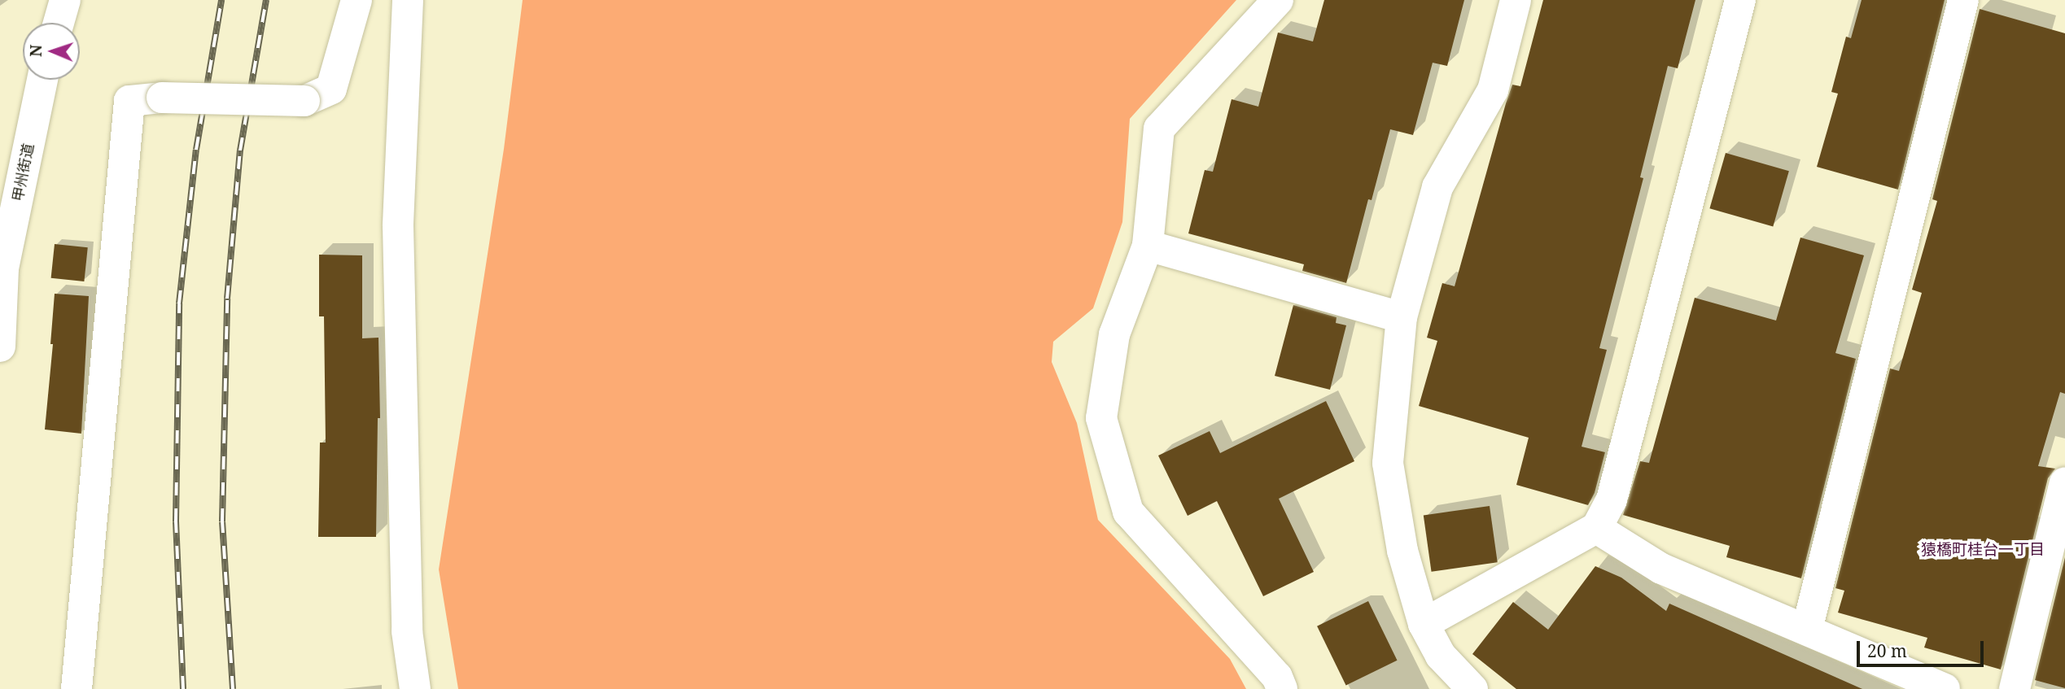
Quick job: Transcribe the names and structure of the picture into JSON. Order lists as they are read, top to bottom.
{
  "streets": {
    "main road": ["甲州街道"]
  },
  "districts": ["猿橋町桂台一丁目"],
  "scale_bar": "20 m",
  "north": "left"
}
